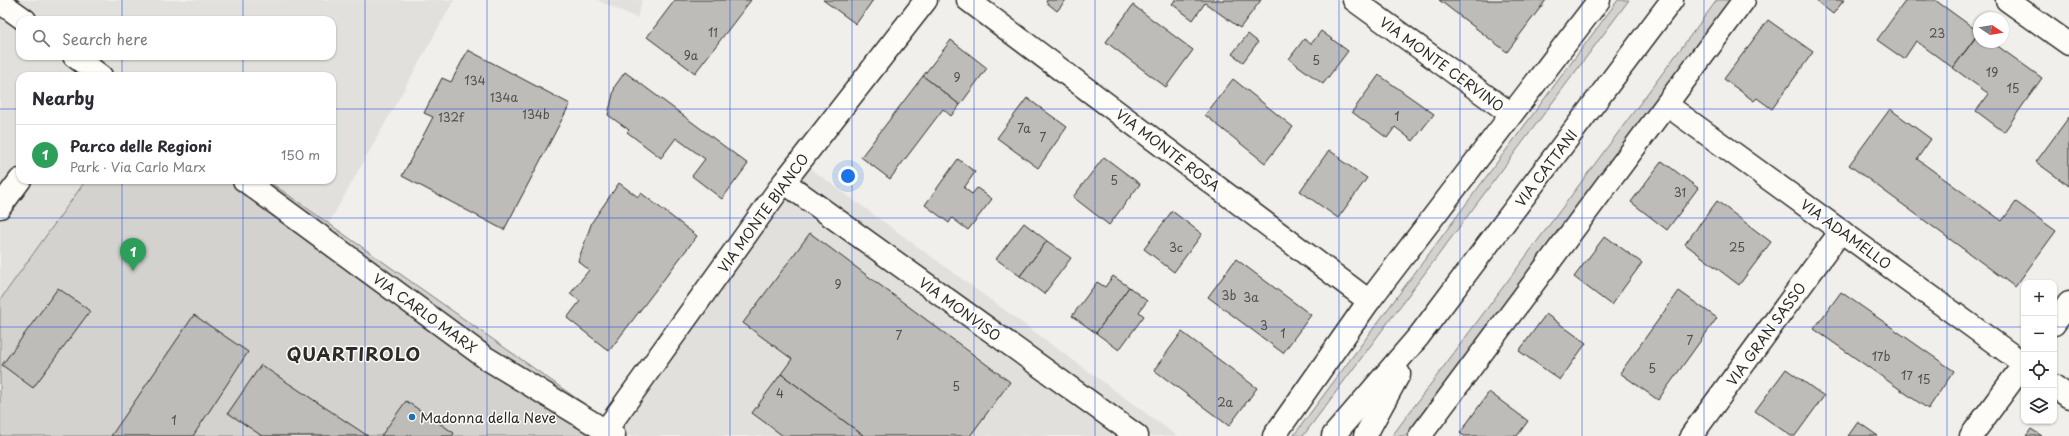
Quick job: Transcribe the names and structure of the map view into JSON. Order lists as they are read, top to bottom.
{
  "streets": {
    "street": [
      "VIA MONTE CERVINO",
      "VIA MONTE ROSA",
      "VIA CATTANI",
      "VIA MONTE BIANCO",
      "VIA ADAMELLO",
      "VIA MONVISO",
      "VIA CARLO MARX",
      "VIA GRAN SASSO"
    ]
  },
  "crossings": [
    ["VIA MONTE BIANCO", "VIA MONVISO"],
    ["VIA MONTE BIANCO", "VIA CARLO MARX"],
    ["VIA ADAMELLO", "VIA GRAN SASSO"]
  ],
  "districts": ["QUARTIROLO"],
  "places": ["Madonna della Neve"],
  "house_numbers": [
    "11",
    "23",
    "9a",
    "5",
    "19",
    "9",
    "134",
    "15",
    "134a",
    "134b",
    "1",
    "132f",
    "7a",
    "7",
    "5",
    "31",
    "3c",
    "25",
    "9",
    "3b",
    "3a",
    "3",
    "1",
    "7",
    "7",
    "17b",
    "5",
    "17",
    "15",
    "5",
    "4",
    "2a",
    "1"
  ],
  "north": "right",
  "page": {
    "search": "Search here",
    "heading": "Nearby",
    "list": [
      {
        "mark": "1",
        "name": "Parco delle Regioni",
        "note": "Park · Via Carlo Marx",
        "value": "150 m"
      }
    ],
    "pins": "1",
    "map_buttons": ["+", "−"]
  }
}
